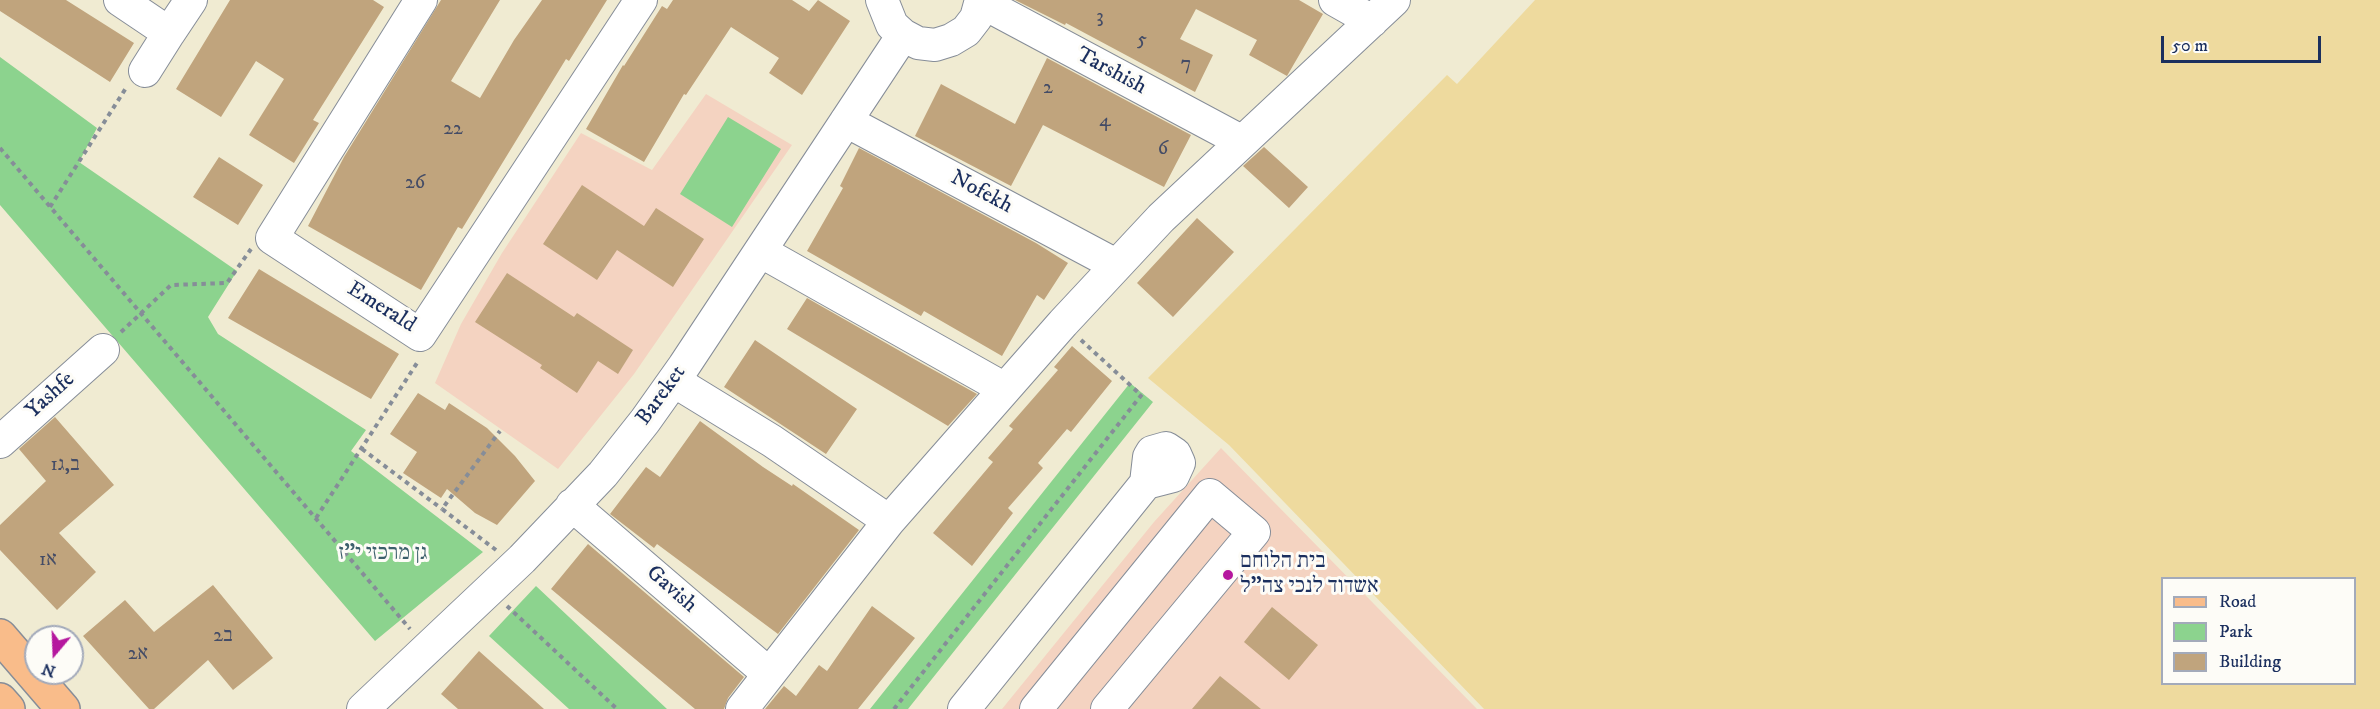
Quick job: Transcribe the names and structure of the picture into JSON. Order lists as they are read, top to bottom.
{
  "streets": {
    "street": [
      "Tarshish",
      "Nofekh",
      "Emerald",
      "Yashfe",
      "Bareket",
      "Gavish"
    ]
  },
  "crossings": [
    ["Nofekh", "Bareket"],
    ["Bareket", "Gavish"]
  ],
  "parks": ["גן מרכזי י\"ז"],
  "places": ["בית הלוחם אשדוד לנכי צה\"ל"],
  "house_numbers": [
    "3",
    "5",
    "7",
    "2",
    "4",
    "22",
    "6",
    "26",
    "1ב,ג",
    "1א",
    "2ב",
    "2א"
  ],
  "legend": ["Road", "Park", "Building"],
  "scale_bar": "50 m",
  "north": "bottom"
}
